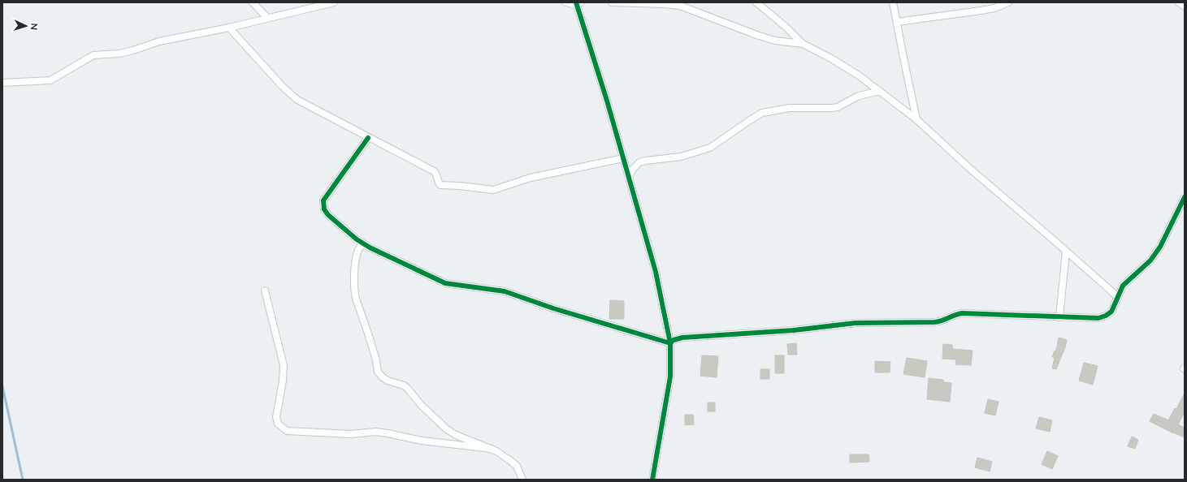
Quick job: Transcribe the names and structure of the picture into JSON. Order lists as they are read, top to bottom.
{
  "north": "right"
}
